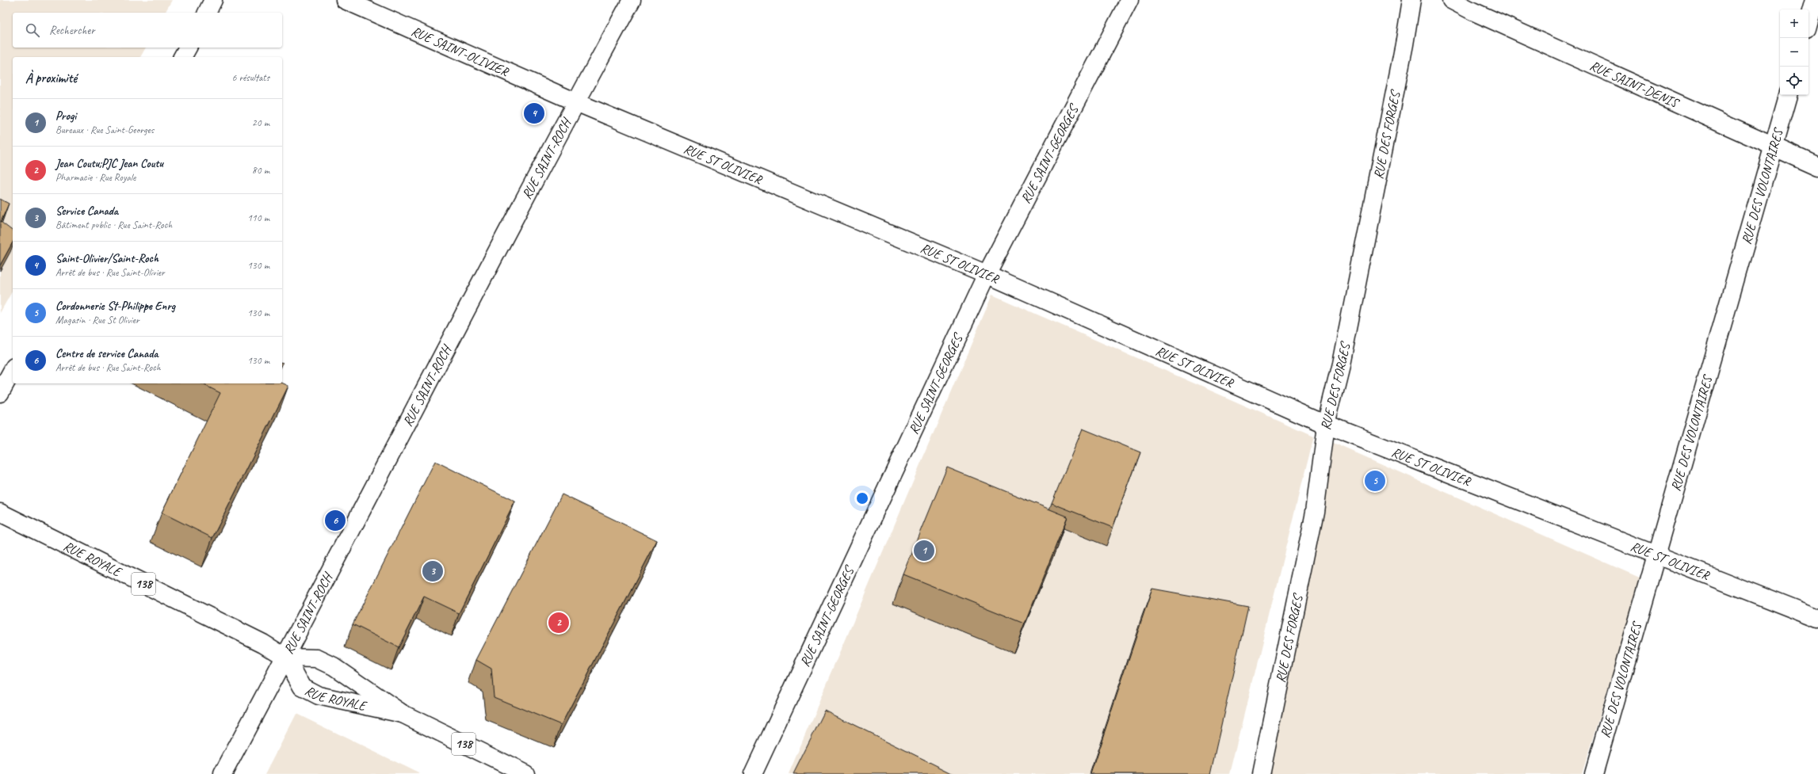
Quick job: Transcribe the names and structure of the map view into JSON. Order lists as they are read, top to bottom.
{
  "streets": {
    "street": [
      "RUE SAINT-OLIVIER",
      "RUE SAINT-DENIS",
      "RUE DES FORGES",
      "RUE SAINT-GEORGES",
      "RUE SAINT-ROCH",
      "RUE ST OLIVIER",
      "RUE DES VOLONTAIRES",
      "RUE ROYALE",
      "138"
    ]
  },
  "crossings": [
    ["RUE SAINT-OLIVIER", "RUE SAINT-ROCH"],
    ["RUE SAINT-OLIVIER", "RUE ST OLIVIER"],
    ["RUE SAINT-DENIS", "RUE DES VOLONTAIRES"],
    ["RUE DES FORGES", "RUE ST OLIVIER"],
    ["RUE SAINT-GEORGES", "RUE ST OLIVIER"],
    ["RUE SAINT-ROCH", "RUE ST OLIVIER"],
    ["RUE SAINT-ROCH", "RUE ROYALE"],
    ["RUE ST OLIVIER", "RUE DES VOLONTAIRES"]
  ],
  "page": {
    "map_buttons": ["+", "−"],
    "search": "Rechercher",
    "heading": ["À proximité", "6 résultats"],
    "list": [
      {
        "mark": "1",
        "name": "Progi",
        "note": "Bureaux · Rue Saint-Georges",
        "value": "20 m"
      },
      {
        "mark": "2",
        "name": "Jean Coutu;PJC Jean Coutu",
        "note": "Pharmacie · Rue Royale",
        "value": "80 m"
      },
      {
        "mark": "3",
        "name": "Service Canada",
        "note": "Bâtiment public · Rue Saint-Roch",
        "value": "110 m"
      },
      {
        "mark": "4",
        "name": "Saint-Olivier/Saint-Roch",
        "note": "Arrêt de bus · Rue Saint-Olivier",
        "value": "130 m"
      },
      {
        "mark": "5",
        "name": "Cordonnerie St-Philippe Enrg",
        "note": "Magasin · Rue St Olivier",
        "value": "130 m"
      },
      {
        "mark": "6",
        "name": "Centre de service Canada",
        "note": "Arrêt de bus · Rue Saint-Roch",
        "value": "130 m"
      }
    ],
    "pins": [
      "4",
      "5",
      "6",
      "1",
      "3",
      "2"
    ]
  }
}
